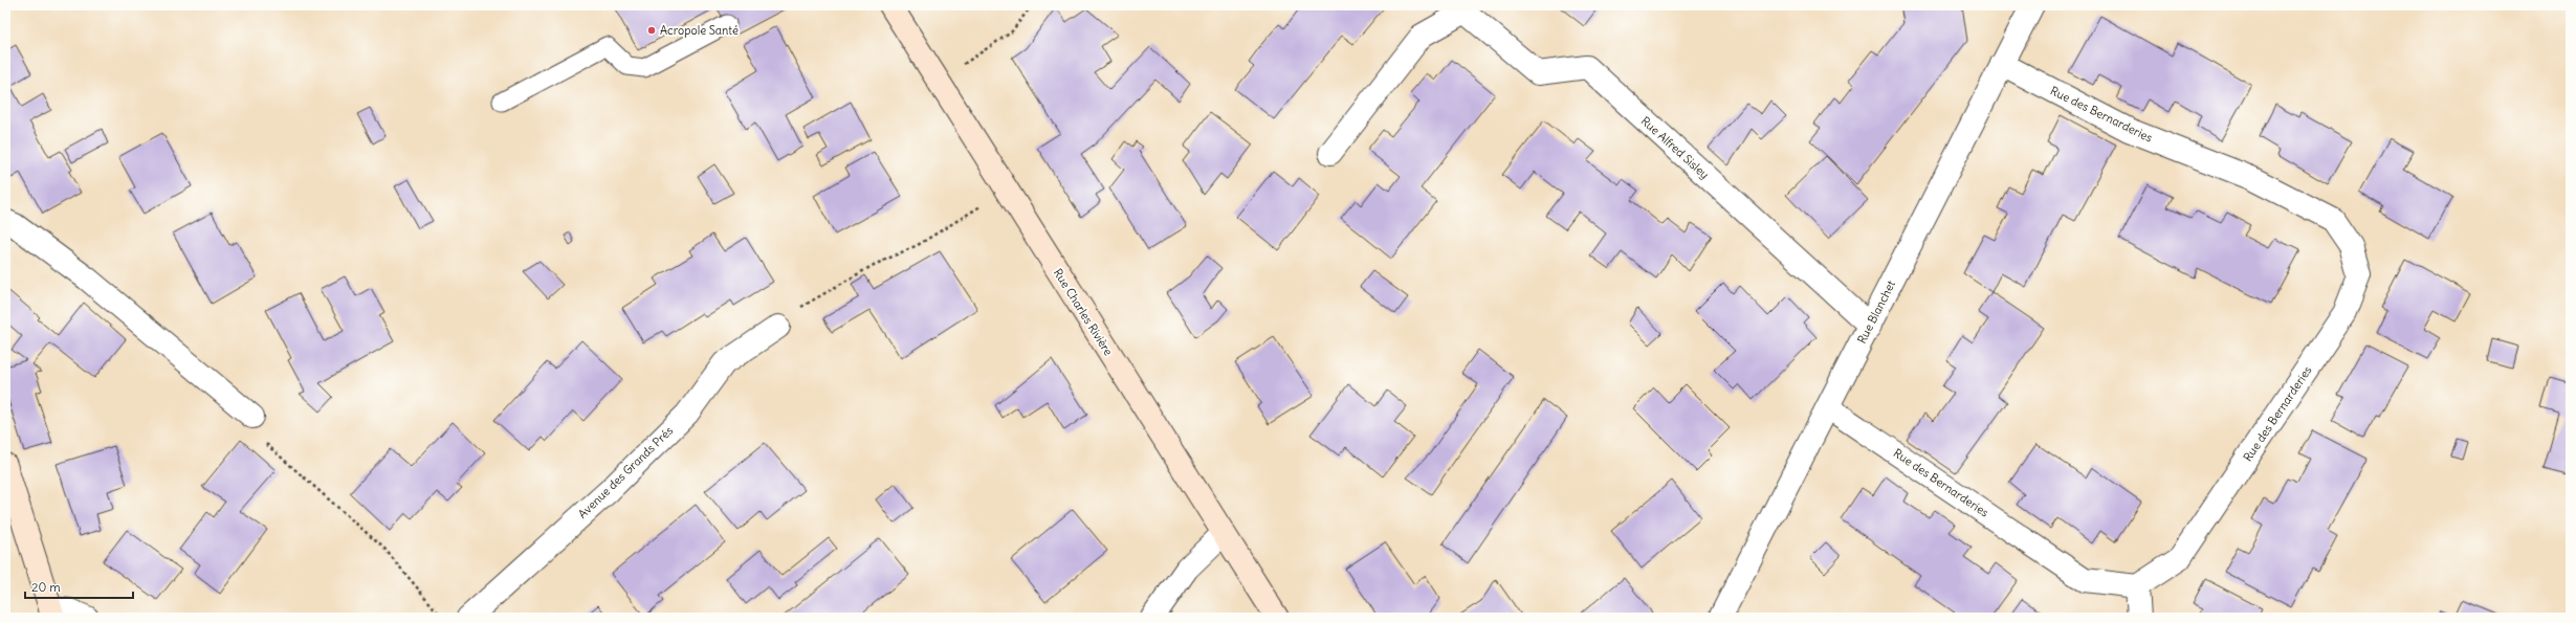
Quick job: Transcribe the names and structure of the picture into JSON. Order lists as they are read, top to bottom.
{
  "streets": {
    "main road": ["Rue Charles Rivière"],
    "street": [
      "Rue des Bernarderies",
      "Rue Alfred Sisley",
      "Rue Blanchet",
      "Avenue des Grands Prés"
    ]
  },
  "crossings": [
    ["Rue des Bernarderies", "Rue Blanchet"],
    ["Rue Alfred Sisley", "Rue Blanchet"]
  ],
  "places": ["Acropole Santé"],
  "scale_bar": "20 m"
}
